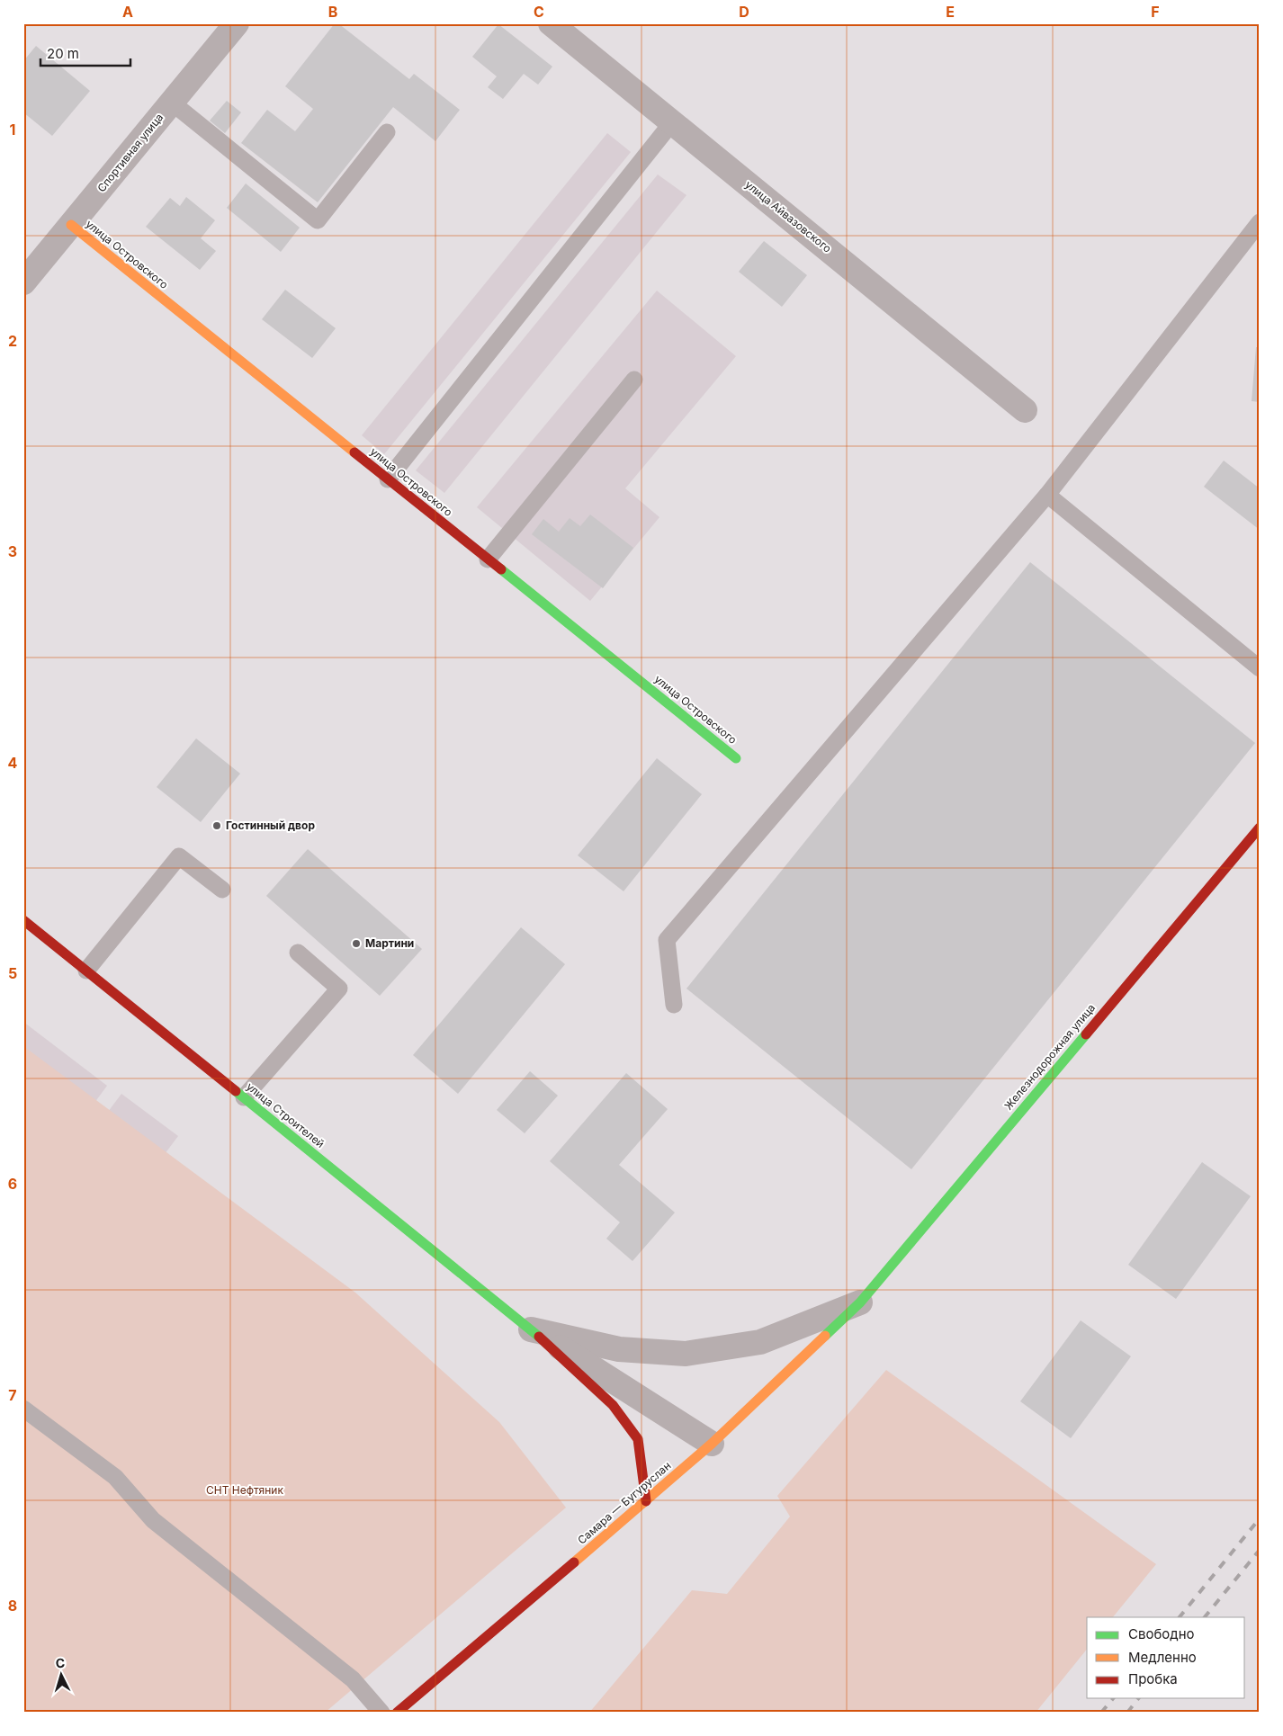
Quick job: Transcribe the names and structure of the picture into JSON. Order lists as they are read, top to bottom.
{
  "streets": {
    "street": [
      "Спортивная улица",
      "улица Айвазовского",
      "улица Островского",
      "Железнодорожная улица",
      "улица Строителей",
      "Самара — Бугуруслан"
    ]
  },
  "crossings": [
    ["Спортивная улица", "улица Островского"],
    ["Железнодорожная улица", "Самара — Бугуруслан"],
    ["улица Строителей", "Самара — Бугуруслан"]
  ],
  "parks": ["СНТ Нефтяник"],
  "places": ["Гостинный двор", "Мартини"],
  "legend": ["Свободно", "Медленно", "Пробка"],
  "scale_bar": "20 m",
  "north": "top",
  "grid": {
    "columns": [
      "A",
      "B",
      "C",
      "D",
      "E",
      "F"
    ],
    "rows": [
      "1",
      "2",
      "3",
      "4",
      "5",
      "6",
      "7",
      "8"
    ]
  }
}
